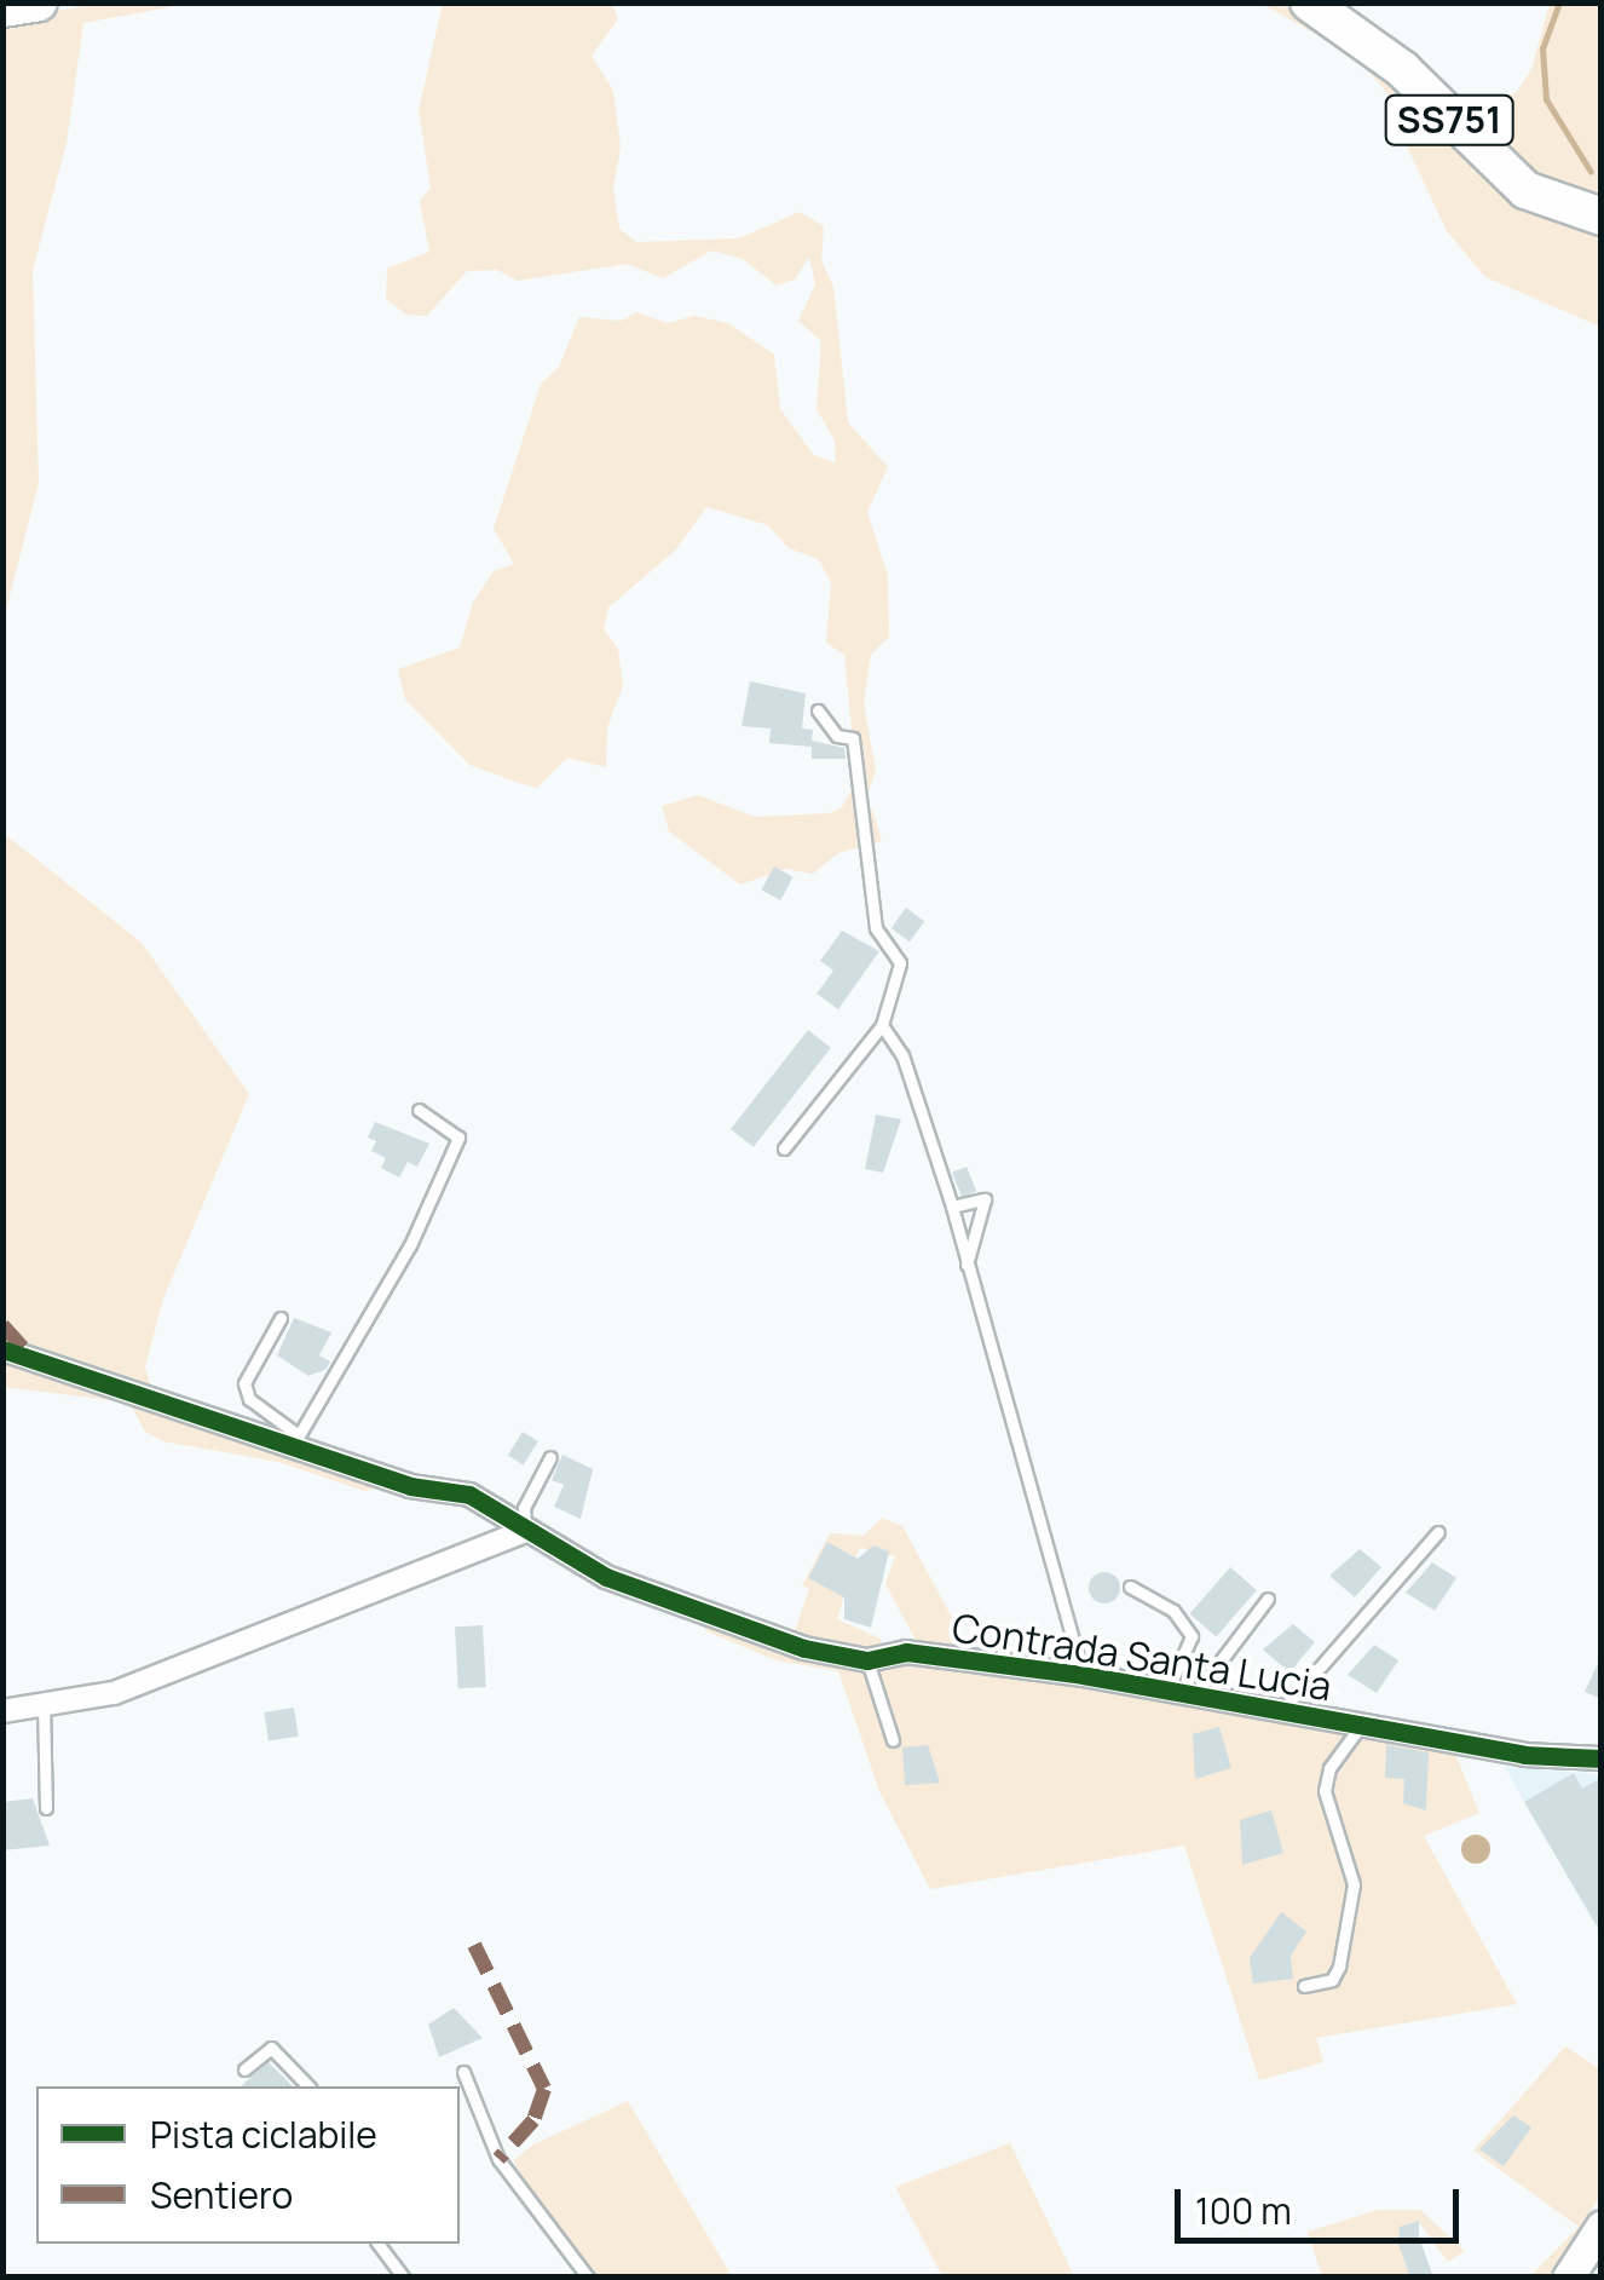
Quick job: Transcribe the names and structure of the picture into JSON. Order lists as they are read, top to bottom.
{
  "streets": {
    "main road": ["SS751"],
    "street": ["Contrada Santa Lucia"]
  },
  "legend": ["Pista ciclabile", "Sentiero"],
  "scale_bar": "100 m"
}
